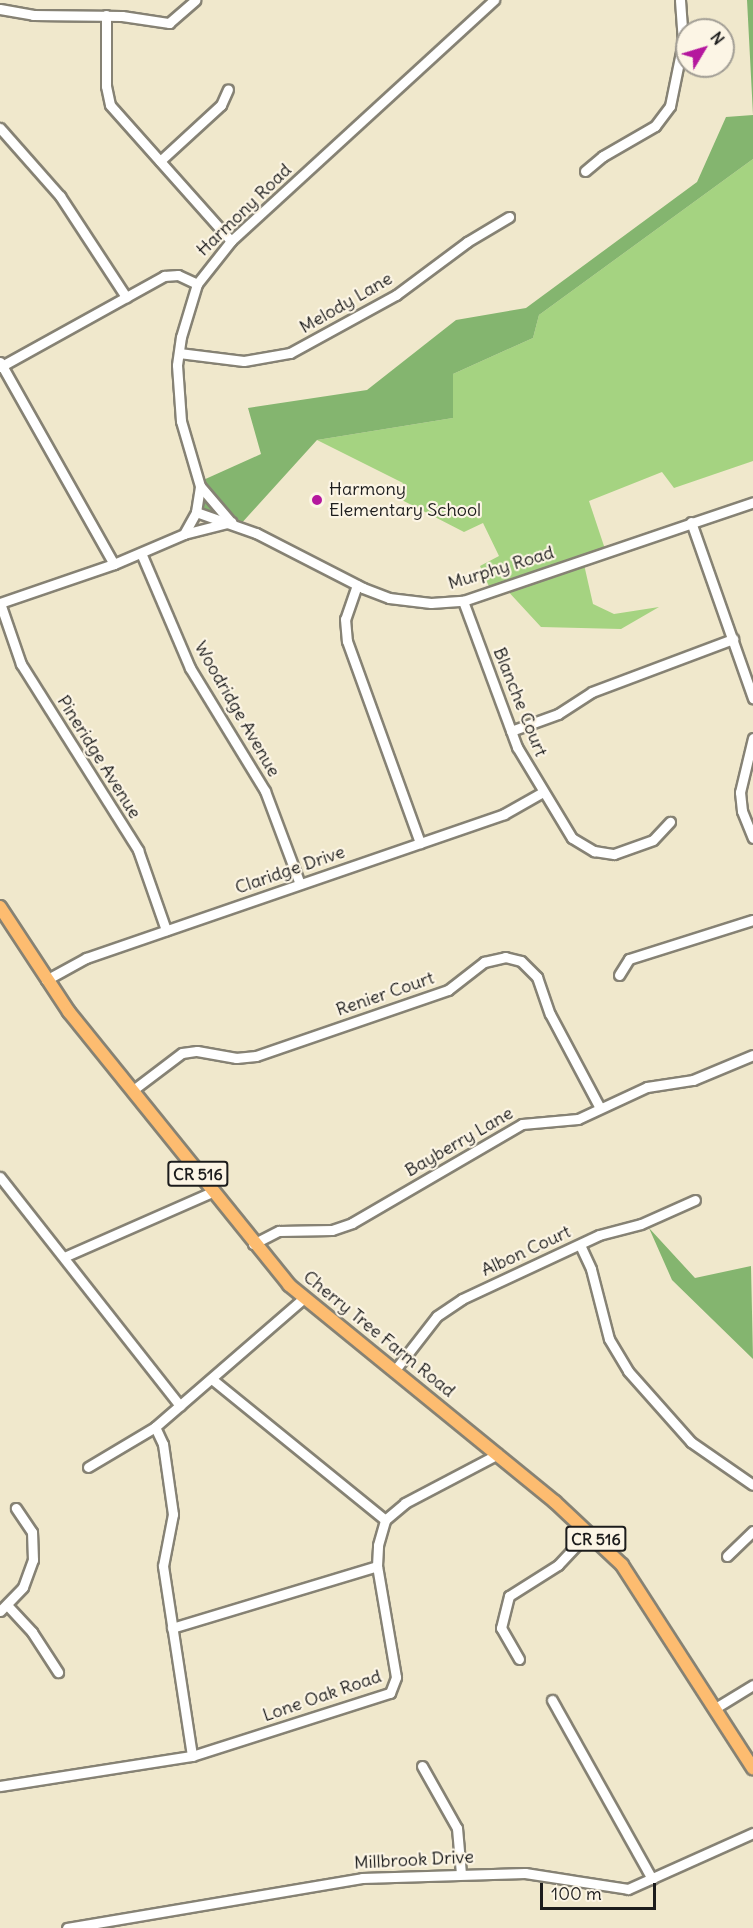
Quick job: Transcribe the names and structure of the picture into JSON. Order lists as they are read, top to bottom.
{
  "streets": {
    "main road": ["CR 516", "Cherry Tree Farm Road"],
    "street": [
      "Harmony Road",
      "Melody Lane",
      "Murphy Road",
      "Blanche Court",
      "Woodridge Avenue",
      "Pineridge Avenue",
      "Claridge Drive",
      "Renier Court",
      "Bayberry Lane",
      "Albon Court",
      "Lone Oak Road",
      "Millbrook Drive"
    ]
  },
  "crossings": [
    ["Harmony Road", "Melody Lane"],
    ["Harmony Road", "Murphy Road"],
    ["Murphy Road", "Blanche Court"],
    ["Blanche Court", "Claridge Drive"],
    ["Woodridge Avenue", "Claridge Drive"],
    ["Pineridge Avenue", "Claridge Drive"],
    ["Claridge Drive", "Cherry Tree Farm Road"],
    ["Renier Court", "Bayberry Lane"],
    ["Renier Court", "Cherry Tree Farm Road"],
    ["Bayberry Lane", "Cherry Tree Farm Road"],
    ["Albon Court", "Cherry Tree Farm Road"]
  ],
  "places": ["Harmony Elementary School"],
  "scale_bar": "100 m",
  "north": "top right"
}
